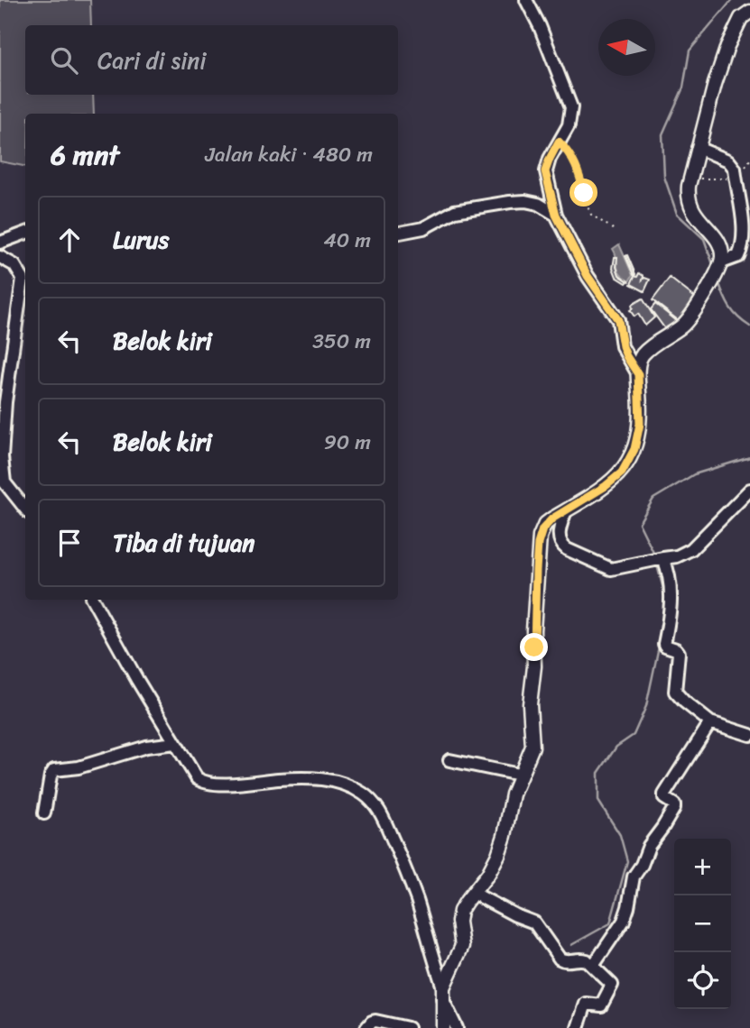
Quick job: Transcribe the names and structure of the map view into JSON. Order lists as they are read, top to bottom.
{
  "north": "left",
  "page": {
    "search": "Cari di sini",
    "heading": ["6 mnt", "Jalan kaki · 480 m"],
    "list": [
      ["Lurus", "40 m"],
      ["Belok kiri", "350 m"],
      ["Belok kiri", "90 m"],
      "Tiba di tujuan"
    ],
    "map_buttons": ["+", "−"]
  }
}
